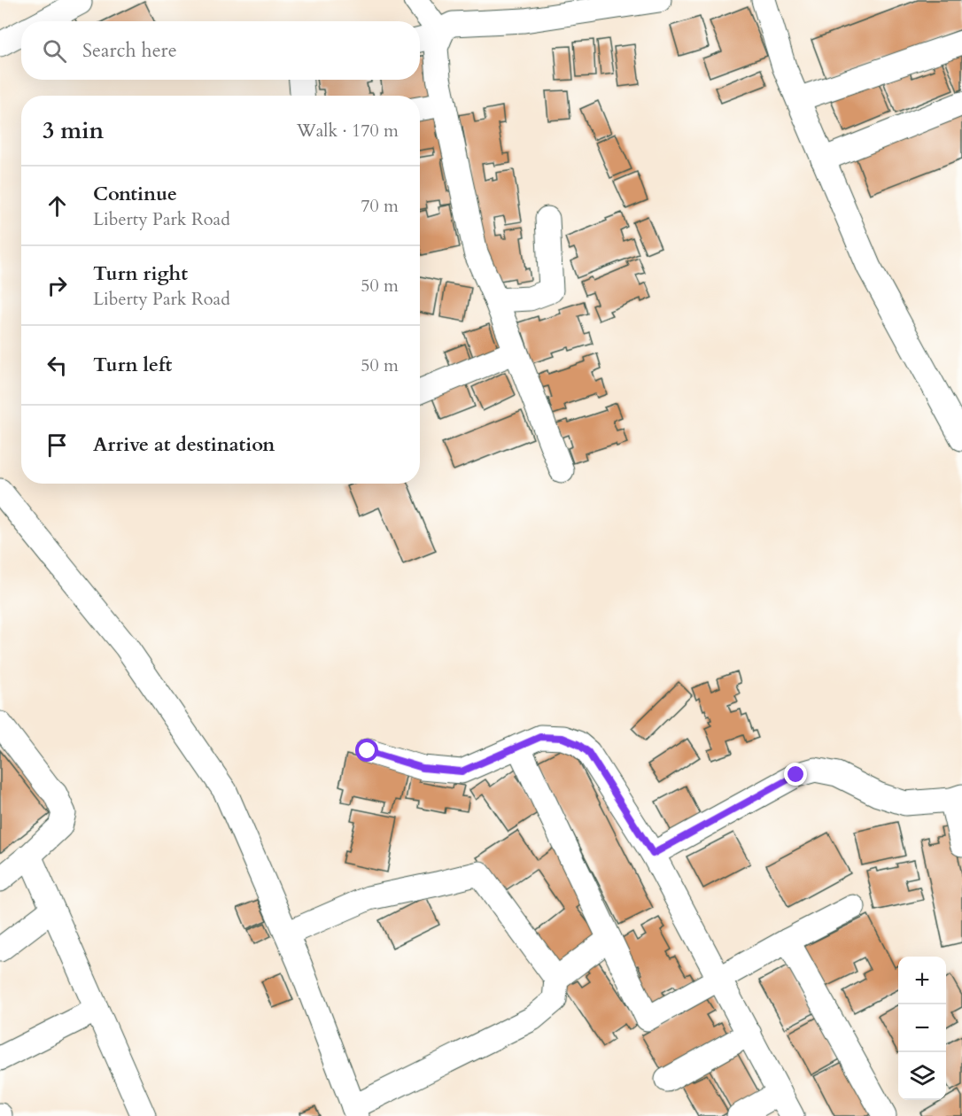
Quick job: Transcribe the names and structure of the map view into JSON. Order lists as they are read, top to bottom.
{
  "page": {
    "search": "Search here",
    "heading": ["3 min", "Walk · 170 m"],
    "list": [
      ["Continue", "Liberty Park Road", "70 m"],
      ["Turn right", "Liberty Park Road", "50 m"],
      ["Turn left", "50 m"],
      "Arrive at destination"
    ],
    "map_buttons": ["+", "−"]
  }
}
